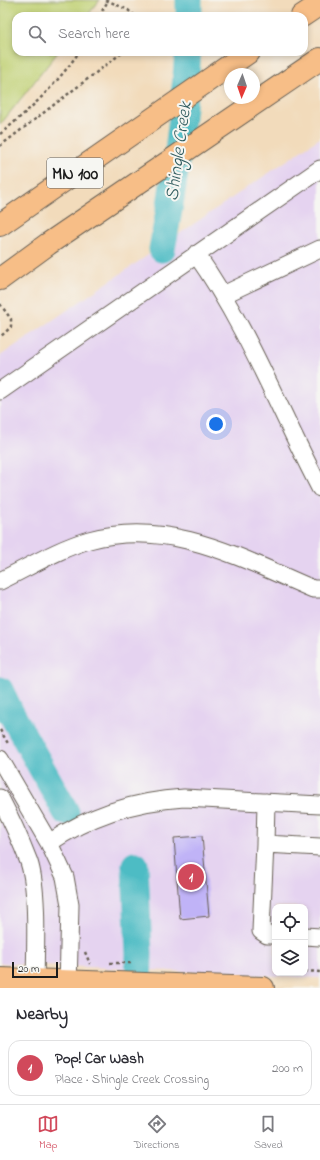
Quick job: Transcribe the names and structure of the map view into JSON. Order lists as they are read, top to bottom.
{
  "streets": {
    "main road": ["MN 100"]
  },
  "water": ["Shingle Creek"],
  "scale_bar": "20 m",
  "north": "bottom",
  "page": {
    "search": "Search here",
    "pins": "1",
    "scale": "20 m",
    "heading": "Nearby",
    "list": [
      {
        "mark": "1",
        "name": "Pop! Car Wash",
        "note": "Place · Shingle Creek Crossing",
        "value": "200 m"
      }
    ],
    "nav": ["Map", "Directions", "Saved"]
  }
}
